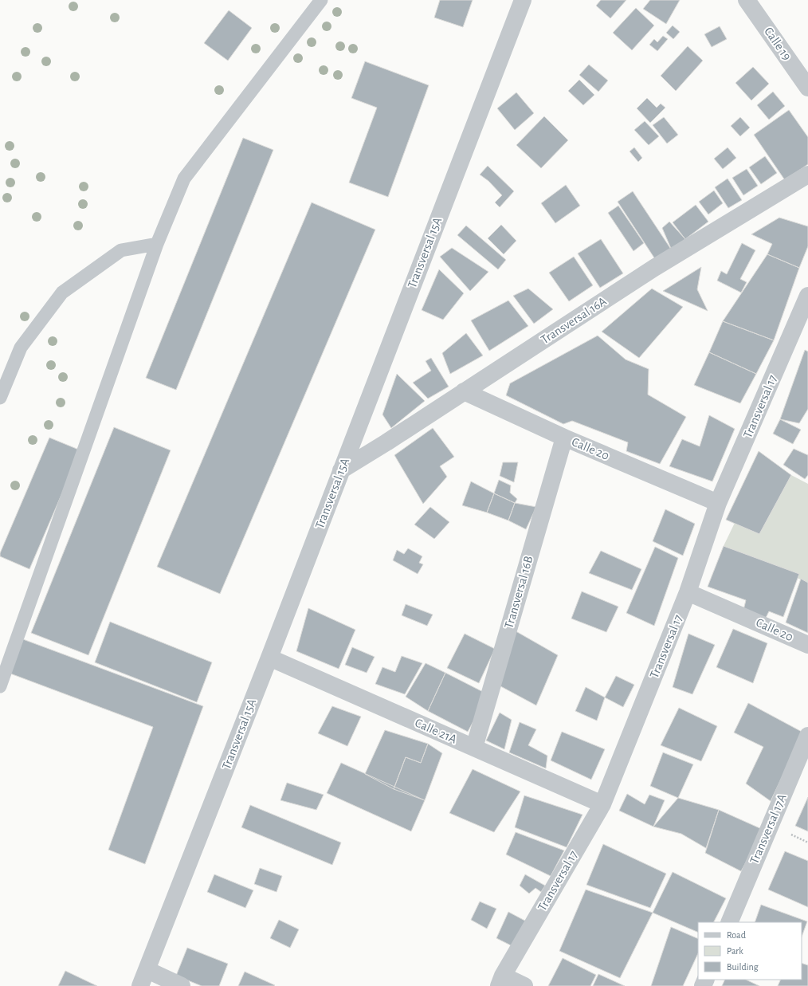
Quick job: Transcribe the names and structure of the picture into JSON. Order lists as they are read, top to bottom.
{
  "streets": {
    "street": [
      "Calle 19",
      "Transversal 15A",
      "Transversal 16A",
      "Transversal 17",
      "Calle 20",
      "Transversal 16B",
      "Calle 21A",
      "Transversal 17A"
    ]
  },
  "crossings": [
    ["Transversal 15A", "Transversal 16A"],
    ["Transversal 15A", "Calle 21A"],
    ["Transversal 16A", "Calle 20"],
    ["Transversal 17", "Calle 20"],
    ["Transversal 17", "Calle 21A"],
    ["Calle 20", "Transversal 16B"],
    ["Transversal 16B", "Calle 21A"]
  ],
  "legend": ["Road", "Park", "Building"]
}
